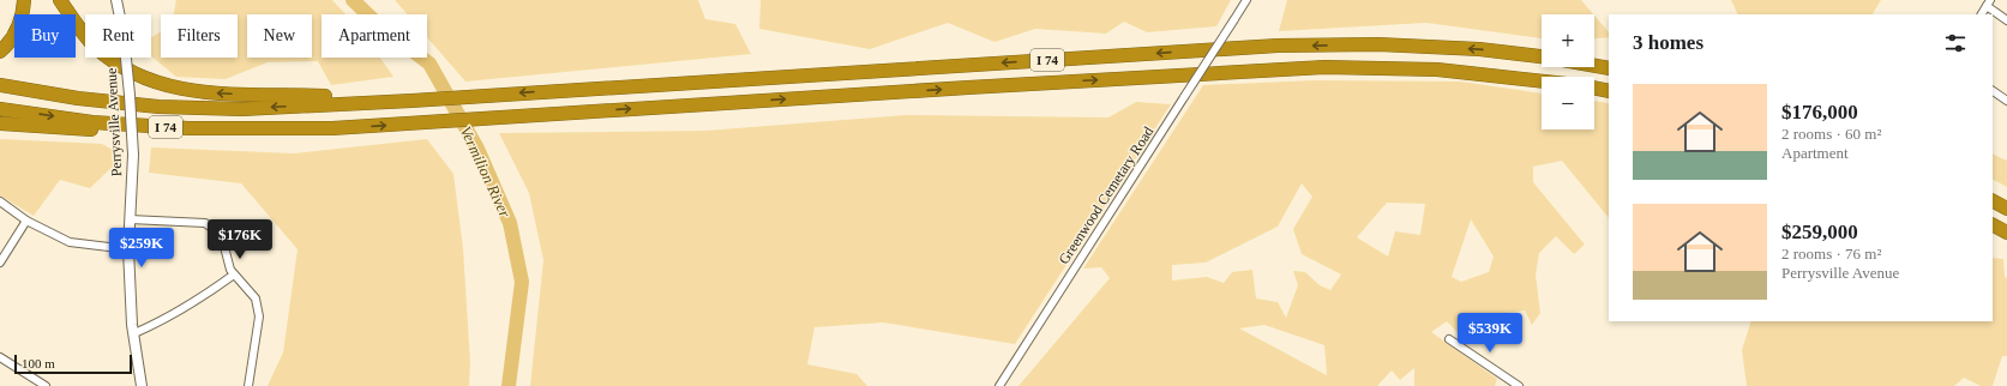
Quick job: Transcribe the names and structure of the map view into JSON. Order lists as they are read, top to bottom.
{
  "streets": {
    "highway": ["I 74"],
    "street": ["Perrysville Avenue", "Greenwood Cemetary Road"]
  },
  "water": ["Vermilion River"],
  "scale_bar": "100 m",
  "page": {
    "map_buttons": ["+", "−"],
    "chip": [
      "Buy",
      "Rent",
      "Filters",
      "New",
      "Apartment"
    ],
    "heading": "3 homes",
    "list": [
      {
        "name": "$176,000",
        "note": "2 rooms · 60 m² · Apartment"
      },
      {
        "name": "$259,000",
        "note": "2 rooms · 76 m² · Perrysville Avenue"
      }
    ],
    "price": ["$176K", "$259K", "$539K"],
    "scale": "100 m"
  }
}
